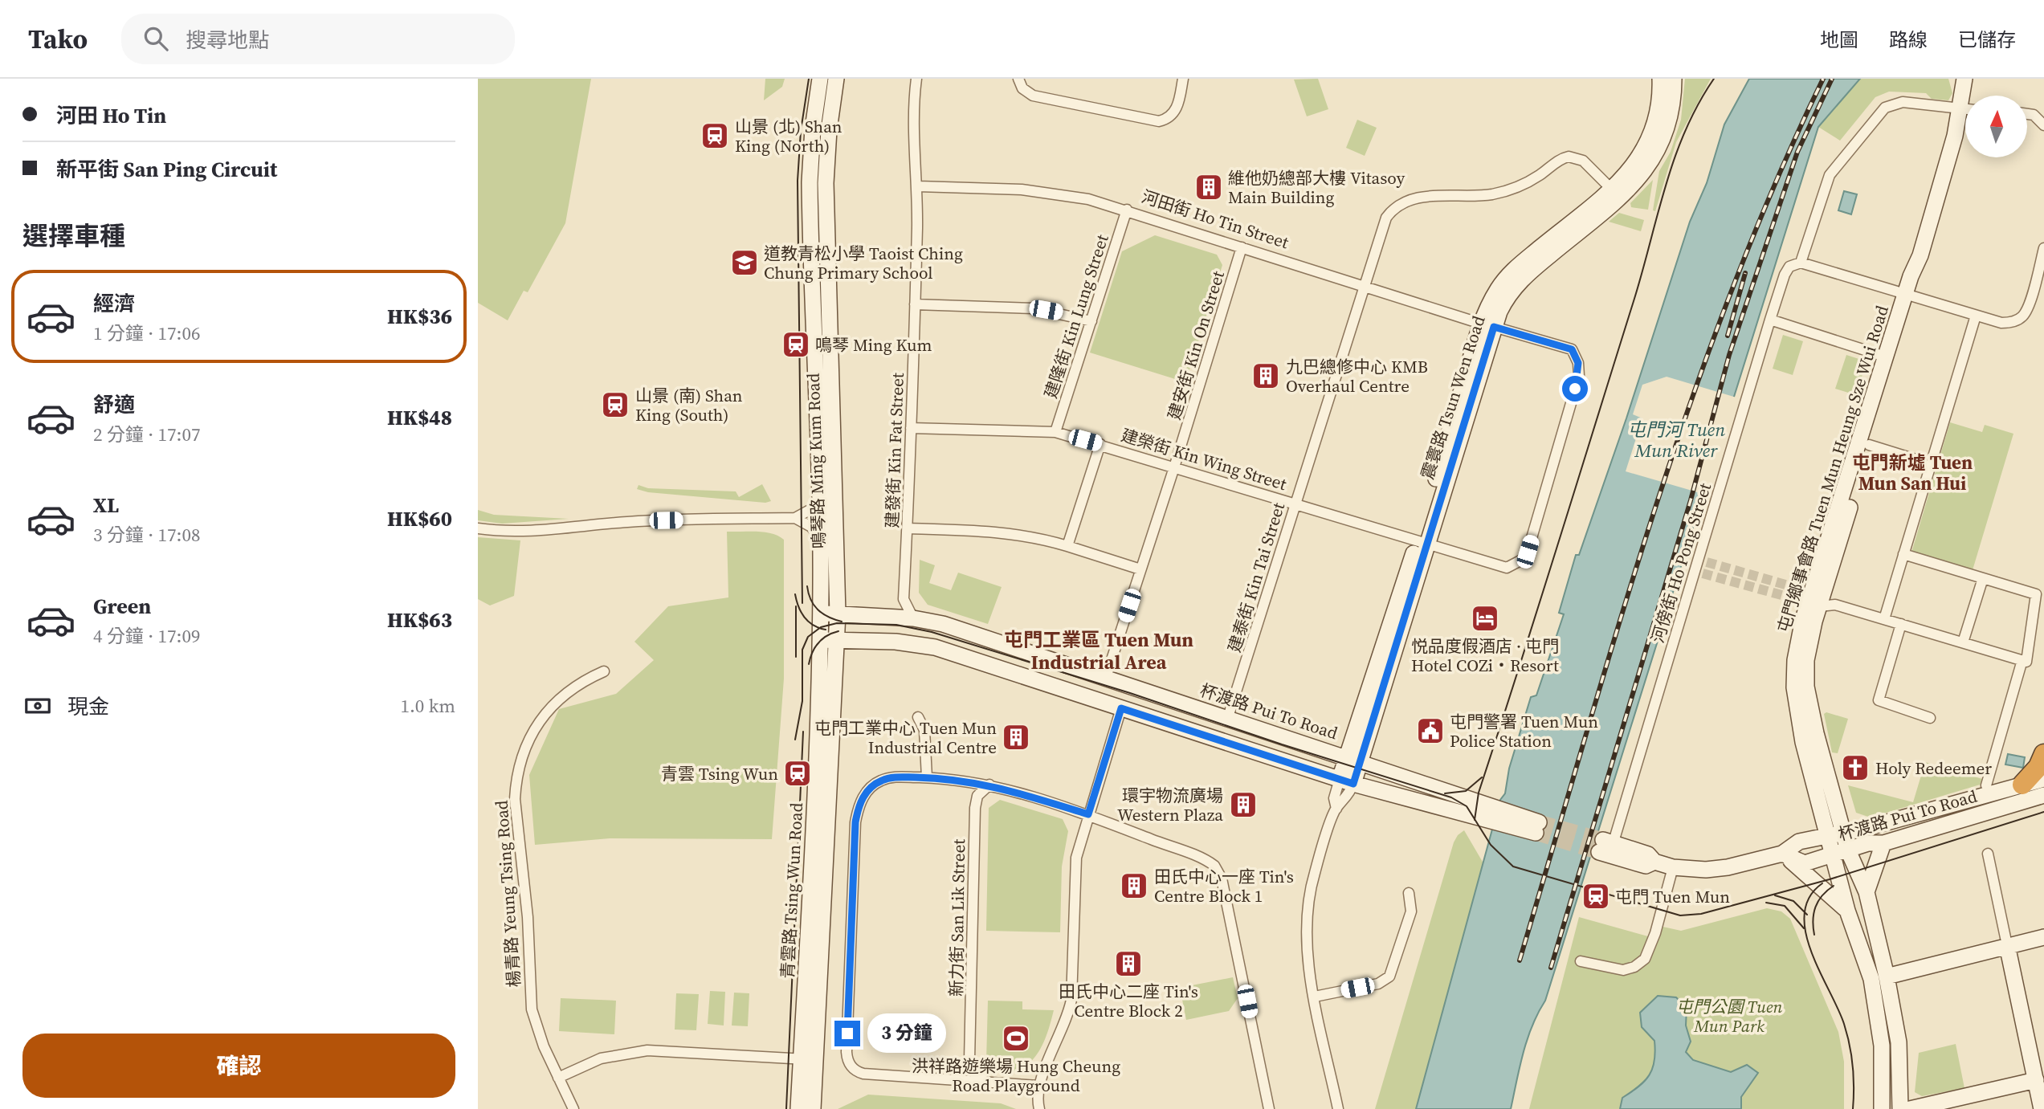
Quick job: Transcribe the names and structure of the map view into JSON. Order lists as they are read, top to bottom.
{
  "streets": {
    "main road": [
      "震寰路 Tsun Wen Road",
      "鳴琴路 Ming Kum Road",
      "屯門鄉事會路 Tuen Mun Heung Sze Wui Road",
      "杯渡路 Pui To Road",
      "青雲路 Tsing Wun Road"
    ],
    "street": [
      "河田街 Ho Tin Street",
      "建隆街 Kin Lung Street",
      "建安街 Kin On Street",
      "建發街 Kin Fat Street",
      "建榮街 Kin Wing Street",
      "河傍街 Ho Pong Street",
      "建泰街 Kin Tai Street",
      "楊青路 Yeung Tsing Road",
      "新力街 San Lik Street"
    ]
  },
  "crossings": [
    ["河田街 Ho Tin Street", "建隆街 Kin Lung Street"],
    ["河田街 Ho Tin Street", "建安街 Kin On Street"],
    ["河田街 Ho Tin Street", "震寰路 Tsun Wen Road"],
    ["河田街 Ho Tin Street", "建發街 Kin Fat Street"],
    ["河田街 Ho Tin Street", "建榮街 Kin Wing Street"],
    ["河田街 Ho Tin Street", "建泰街 Kin Tai Street"],
    ["建隆街 Kin Lung Street", "建榮街 Kin Wing Street"],
    ["建安街 Kin On Street", "建榮街 Kin Wing Street"],
    ["建安街 Kin On Street", "杯渡路 Pui To Road"],
    ["震寰路 Tsun Wen Road", "建榮街 Kin Wing Street"],
    ["震寰路 Tsun Wen Road", "建泰街 Kin Tai Street"],
    ["震寰路 Tsun Wen Road", "杯渡路 Pui To Road"],
    ["建發街 Kin Fat Street", "建榮街 Kin Wing Street"],
    ["建發街 Kin Fat Street", "杯渡路 Pui To Road"],
    ["建榮街 Kin Wing Street", "建泰街 Kin Tai Street"],
    ["鳴琴路 Ming Kum Road", "杯渡路 Pui To Road"],
    ["鳴琴路 Ming Kum Road", "青雲路 Tsing Wun Road"],
    ["屯門鄉事會路 Tuen Mun Heung Sze Wui Road", "杯渡路 Pui To Road"],
    ["河傍街 Ho Pong Street", "杯渡路 Pui To Road"],
    ["建泰街 Kin Tai Street", "杯渡路 Pui To Road"],
    ["杯渡路 Pui To Road", "青雲路 Tsing Wun Road"]
  ],
  "districts": ["屯門新墟 Tuen Mun San Hui", "屯門工業區 Tuen Mun Industrial Area"],
  "water": ["屯門河 Tuen Mun River"],
  "parks": ["屯門公園 Tuen Mun Park"],
  "places": {
    "station": [
      "山景 (北) Shan King (North)",
      "鳴琴 Ming Kum",
      "山景 (南) Shan King (South)",
      "青雲 Tsing Wun",
      "屯門 Tuen Mun"
    ],
    "building": [
      "維他奶總部大樓 Vitasoy Main Building",
      "九巴總修中心 KMB Overhaul Centre",
      "屯門工業中心 Tuen Mun Industrial Centre",
      "環宇物流廣場 Western Plaza",
      "田氏中心一座 Tin's Centre Block 1",
      "田氏中心二座 Tin's Centre Block 2"
    ],
    "school or university": ["道教青松小學 Taoist Ching Chung Primary School"],
    "hotel": ["悦品度假酒店 ∙ 屯門 Hotel COZi‧Resort"],
    "public building": ["屯門警署 Tuen Mun Police Station"],
    "church": ["Holy Redeemer"],
    "sports": ["洪祥路遊樂場 Hung Cheung Road Playground"]
  },
  "north": "top",
  "page": {
    "header": "Tako",
    "search": "搜尋地點",
    "nav": ["地圖", "路線", "已儲存"],
    "banner": ["河田 Ho Tin", "新平街 San Ping Circuit"],
    "heading": "選擇車種",
    "list": [
      {
        "name": "經濟",
        "note": "1 分鐘 · 17:06",
        "value": "HK$36"
      },
      {
        "name": "舒適",
        "note": "2 分鐘 · 17:07",
        "value": "HK$48"
      },
      {
        "name": "XL",
        "note": "3 分鐘 · 17:08",
        "value": "HK$60"
      },
      {
        "name": "Green",
        "note": "4 分鐘 · 17:09",
        "value": "HK$63"
      }
    ],
    "pay": ["現金", "1.0 km"],
    "bubble": "3 分鐘",
    "buttons": "確認"
  }
}
